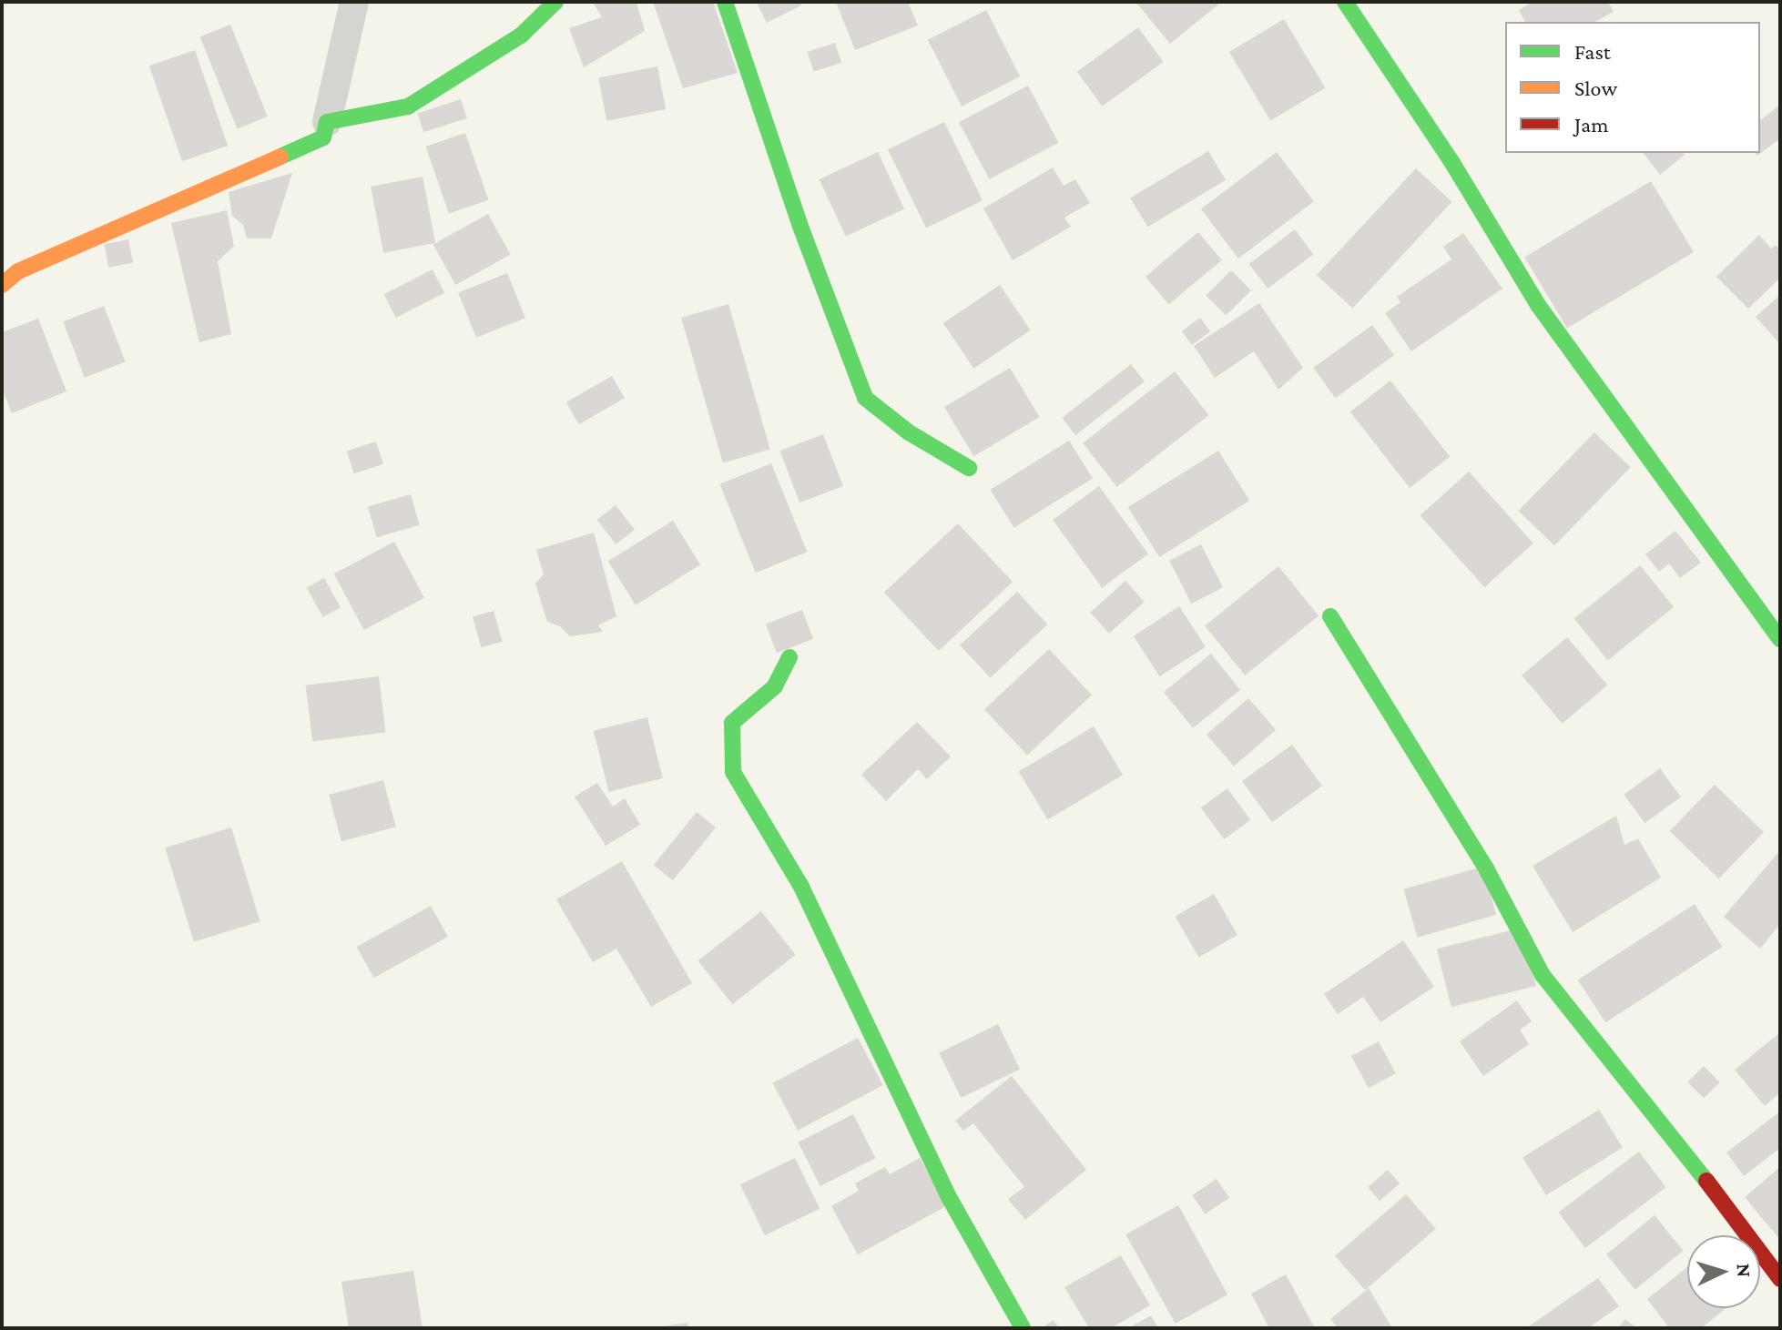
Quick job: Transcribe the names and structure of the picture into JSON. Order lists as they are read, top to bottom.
{
  "legend": ["Fast", "Slow", "Jam"],
  "north": "right"
}
